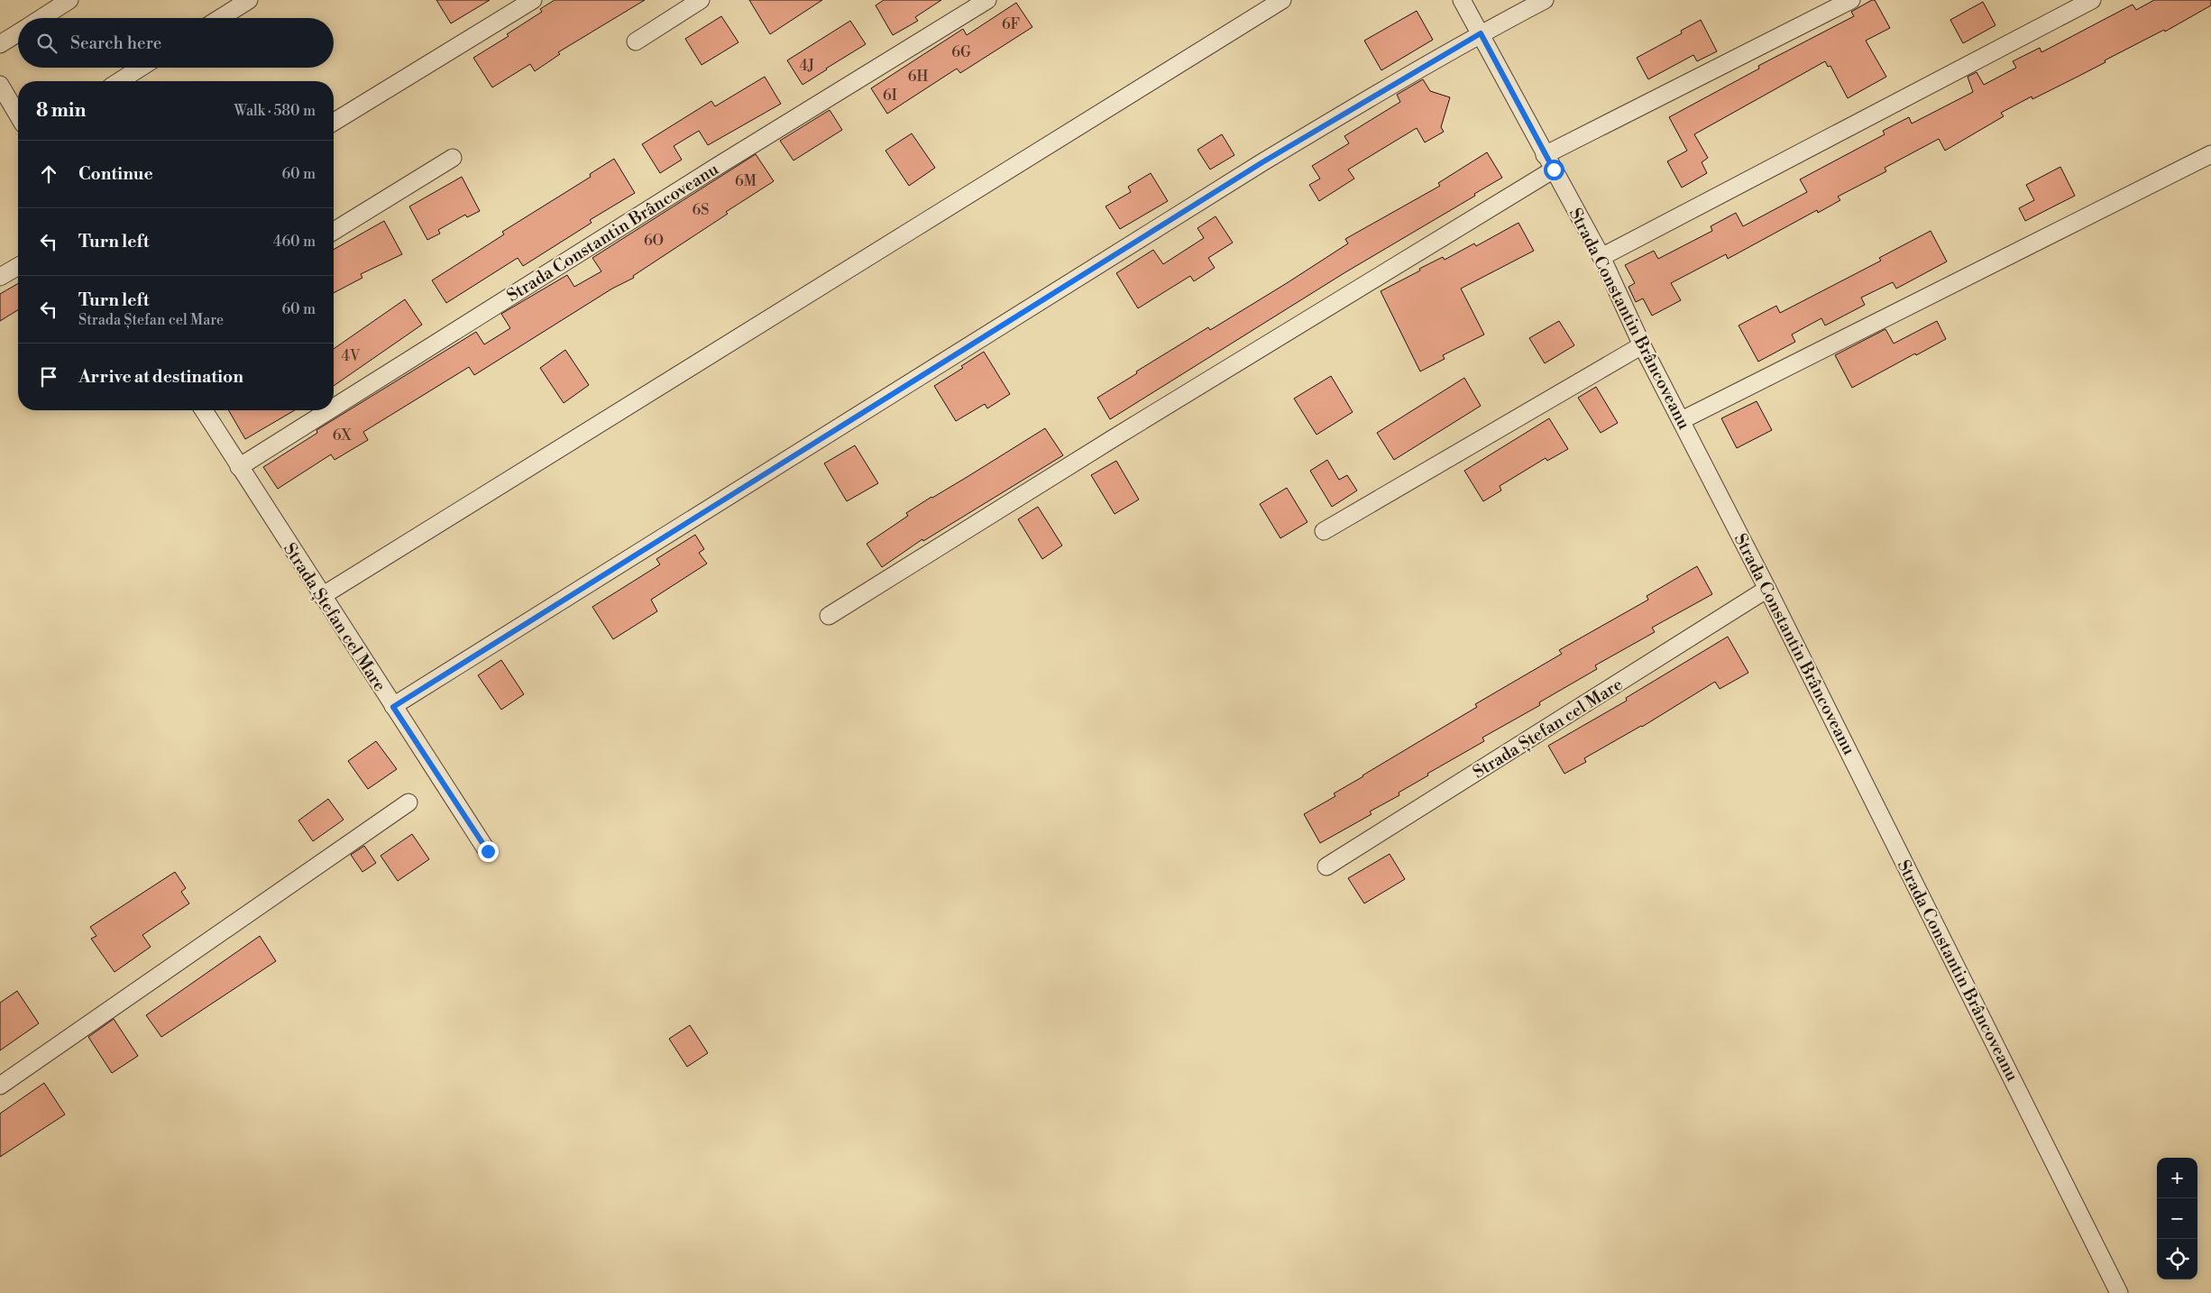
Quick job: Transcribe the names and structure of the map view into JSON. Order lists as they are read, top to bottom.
{
  "streets": {
    "street": ["Strada Constantin Brâncoveanu", "Strada Ștefan cel Mare"]
  },
  "crossings": [
    ["Strada Constantin Brâncoveanu", "Strada Ștefan cel Mare"]
  ],
  "house_numbers": [
    "6F",
    "6G",
    "4J",
    "6H",
    "6I",
    "6M",
    "6S",
    "6O",
    "4V",
    "6X"
  ],
  "page": {
    "search": "Search here",
    "heading": ["8 min", "Walk · 580 m"],
    "list": [
      ["Continue", "60 m"],
      ["Turn left", "460 m"],
      ["Turn left", "Strada Ștefan cel Mare", "60 m"],
      "Arrive at destination"
    ],
    "map_buttons": ["+", "−"]
  }
}
